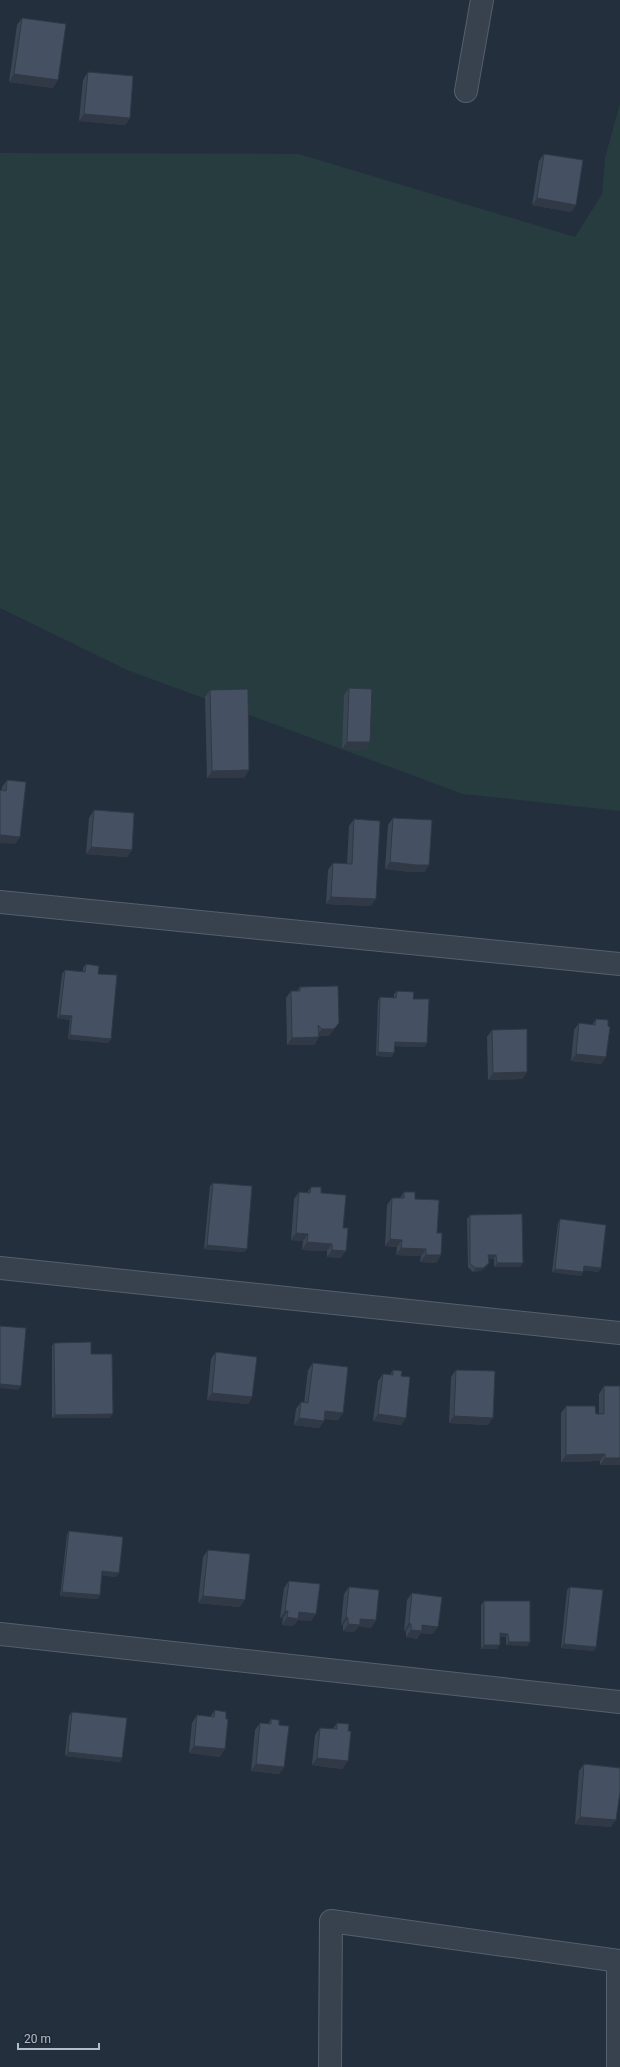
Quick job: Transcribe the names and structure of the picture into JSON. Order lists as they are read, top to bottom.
{
  "scale_bar": "20 m"
}
